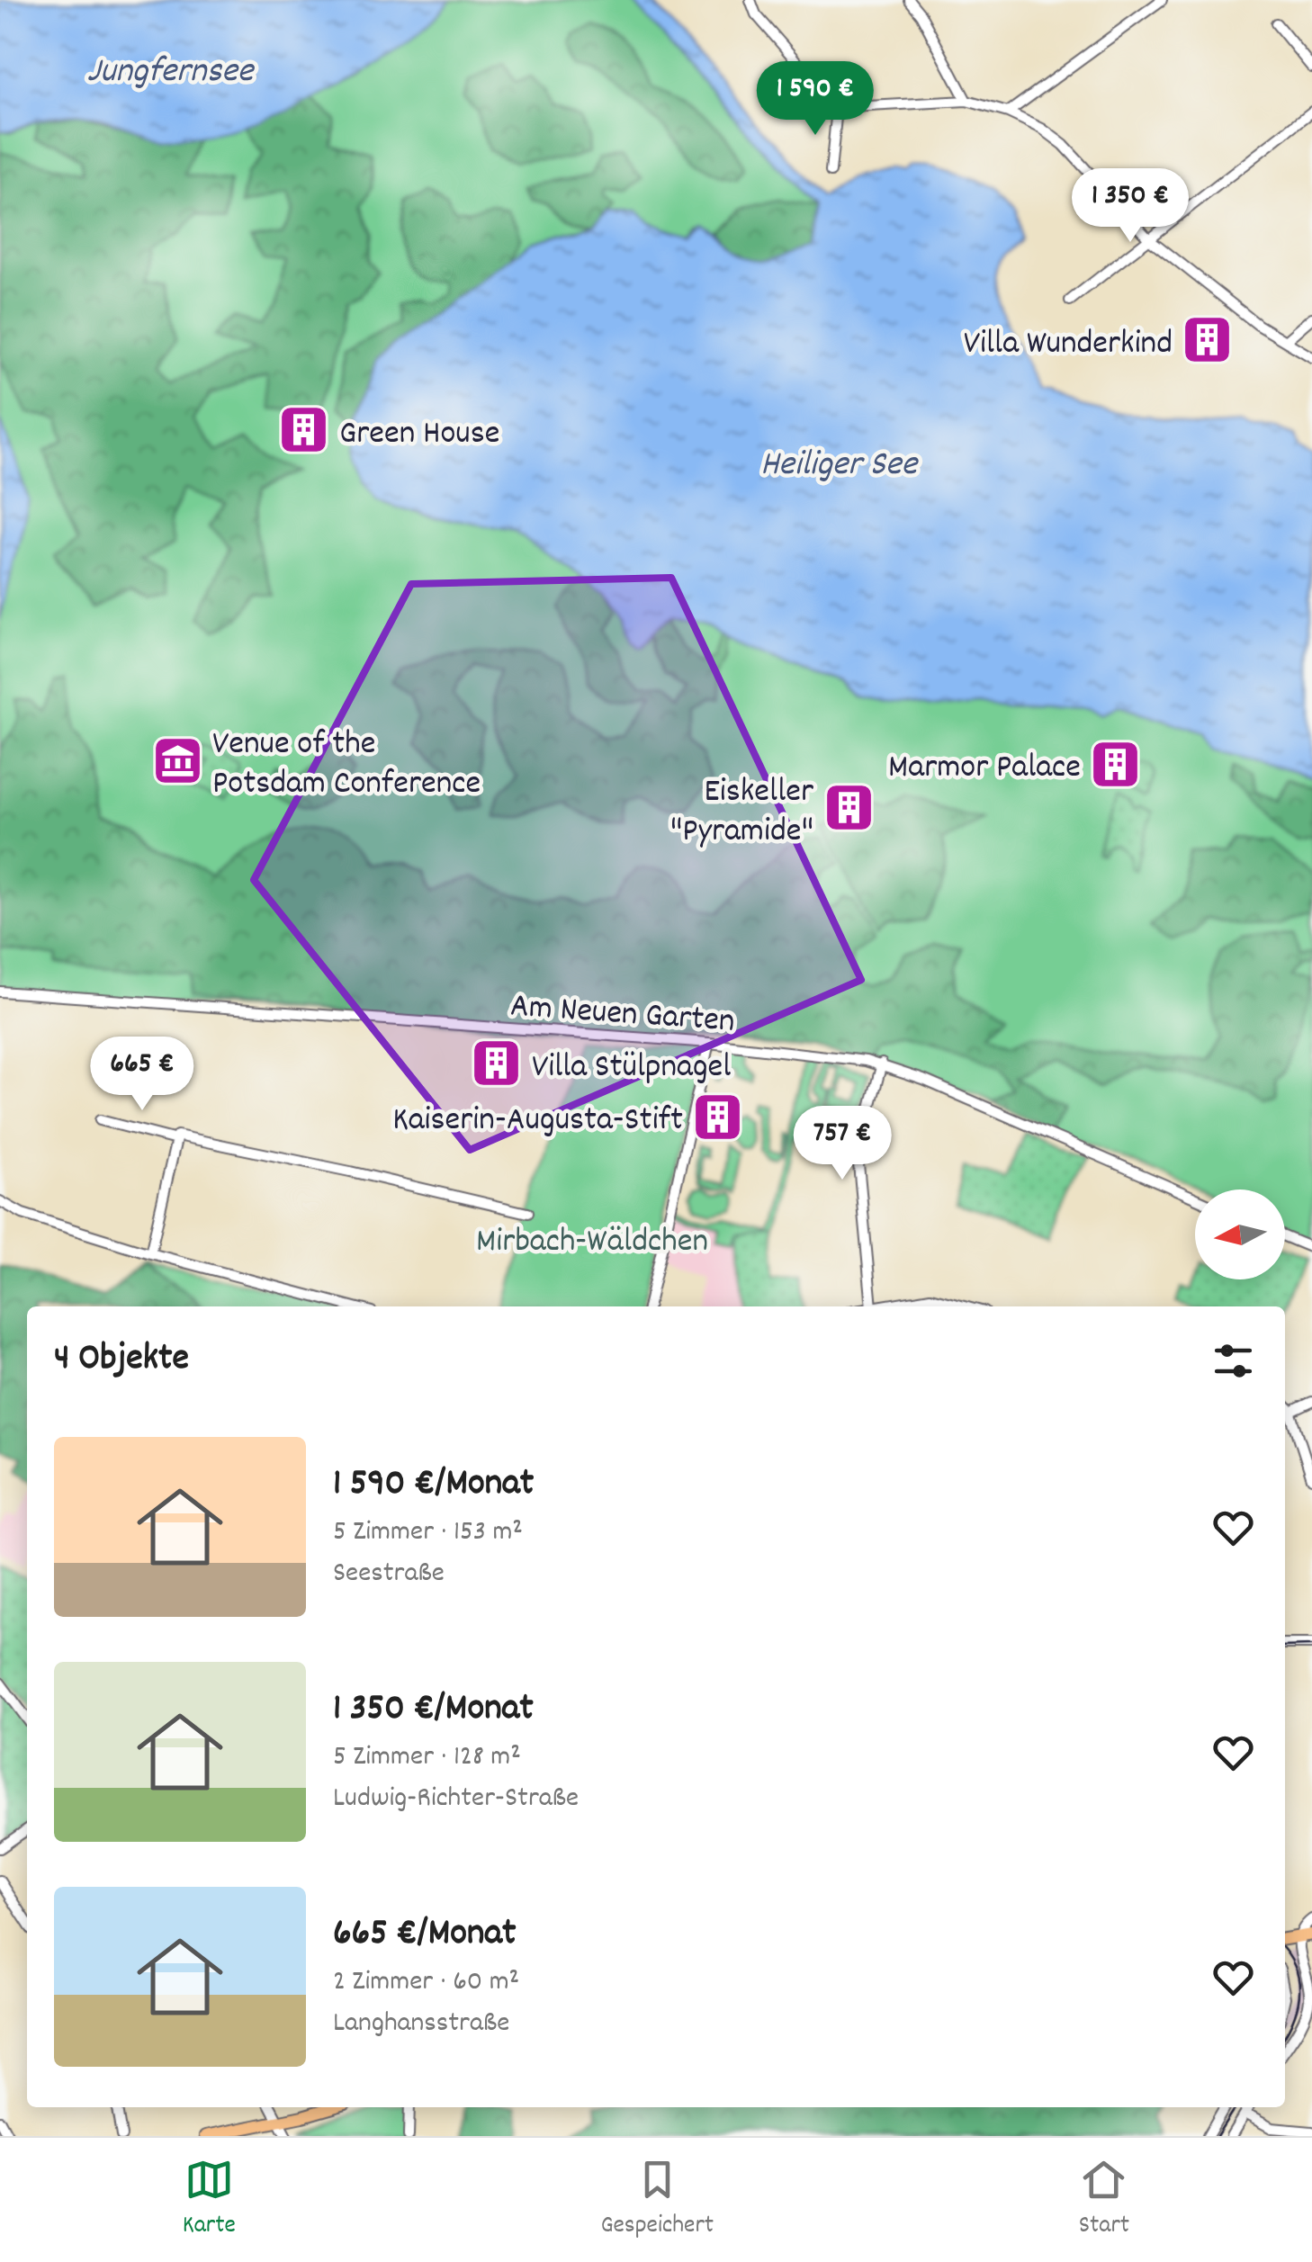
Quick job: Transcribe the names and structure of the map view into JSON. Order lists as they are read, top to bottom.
{
  "streets": {
    "street": ["Am Neuen Garten"]
  },
  "water": ["Jungfernsee", "Heiliger See"],
  "parks": ["Mirbach-Wäldchen"],
  "places": {
    "building": [
      "Villa Wunderkind",
      "Green House",
      "Marmor Palace",
      "Eiskeller \"Pyramide\"",
      "Villa Stülpnagel",
      "Kaiserin-Augusta-Stift"
    ],
    "museum": ["Venue of the Potsdam Conference"]
  },
  "north": "left",
  "page": {
    "price": [
      "1 590 €",
      "1 350 €",
      "665 €",
      "757 €"
    ],
    "heading": "4 Objekte",
    "list": [
      {
        "name": "1 590 €/Monat",
        "note": "5 Zimmer · 153 m² · Seestraße"
      },
      {
        "name": "1 350 €/Monat",
        "note": "5 Zimmer · 128 m² · Ludwig-Richter-Straße"
      },
      {
        "name": "665 €/Monat",
        "note": "2 Zimmer · 60 m² · Langhansstraße"
      }
    ],
    "tabs": ["Karte", "Gespeichert", "Start"]
  }
}
